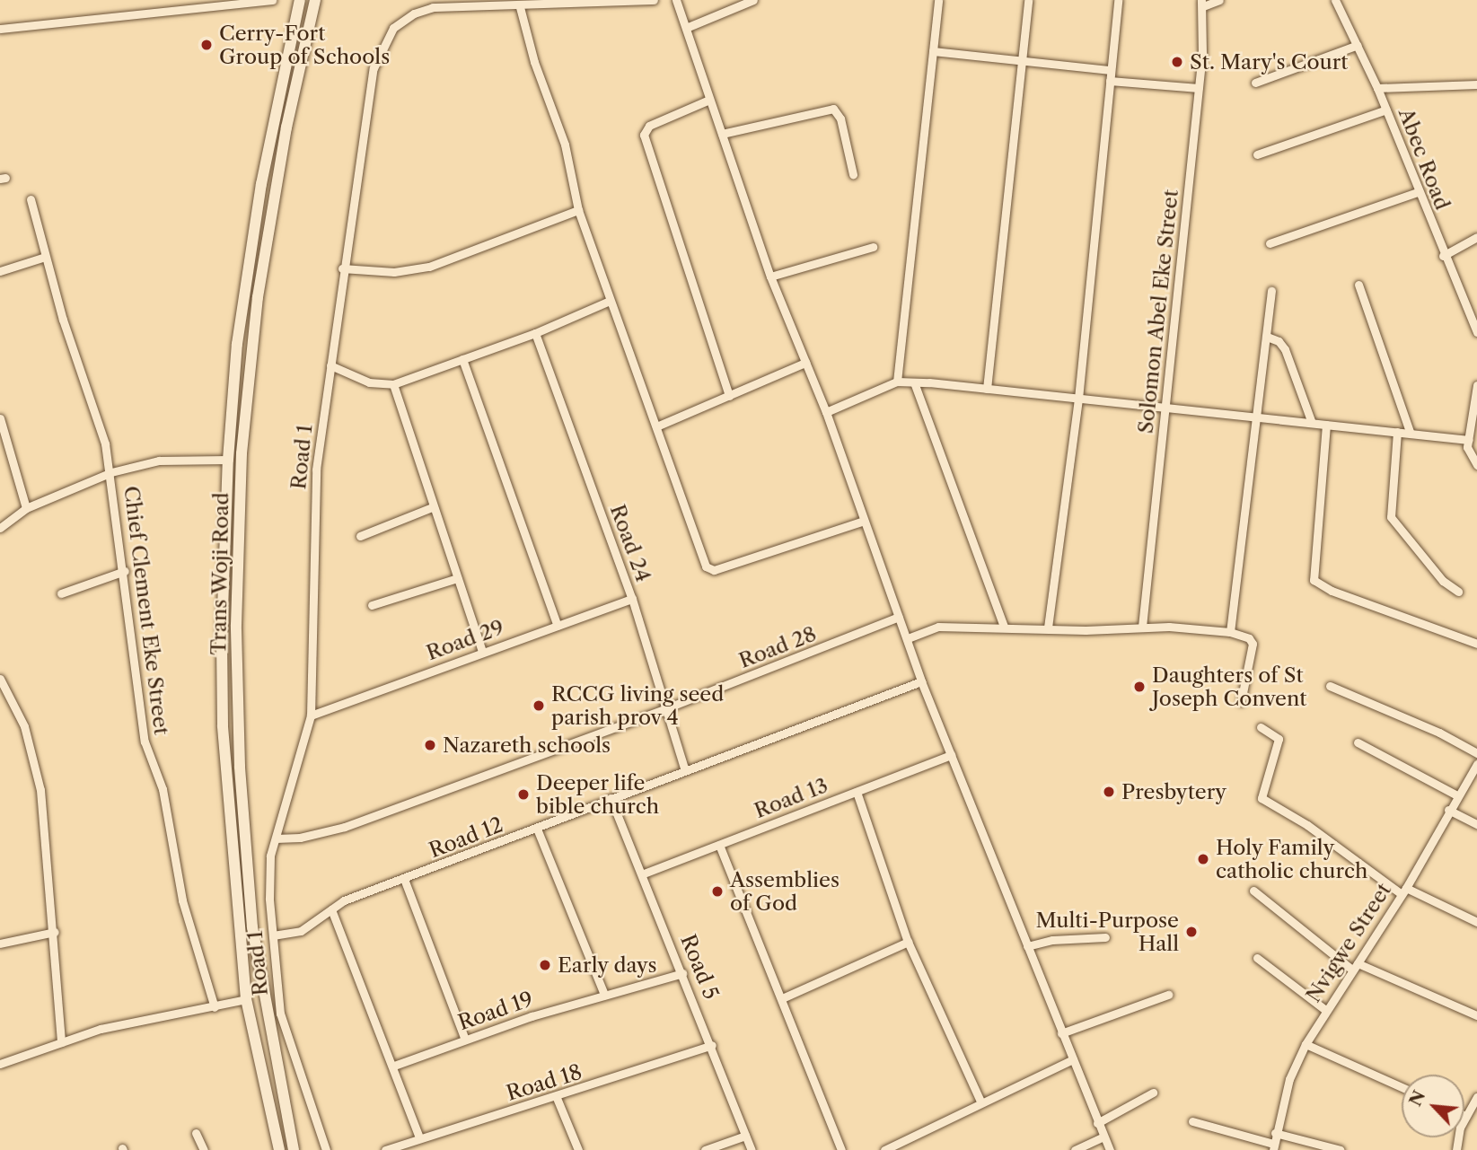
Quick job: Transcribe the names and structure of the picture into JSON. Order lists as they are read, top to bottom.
{
  "streets": {
    "main road": ["Trans Woji Road"],
    "street": [
      "Abec Road",
      "Solomon Abel Eke Street",
      "Road 1",
      "Road 24",
      "Chief Clement Eke Street",
      "Road 29",
      "Road 28",
      "Road 13",
      "Road 12",
      "Nvigwe Street",
      "Road 5",
      "Road 19",
      "Road 18"
    ]
  },
  "crossings": [
    ["Road 1", "Road 29"],
    ["Road 1", "Road 28"],
    ["Road 1", "Road 12"],
    ["Road 24", "Road 29"],
    ["Road 24", "Road 28"],
    ["Road 24", "Road 12"],
    ["Road 13", "Road 5"],
    ["Road 12", "Road 5"],
    ["Road 5", "Road 19"],
    ["Road 5", "Road 18"]
  ],
  "places": [
    "Cerry-Fort Group of Schools",
    "St. Mary's Court",
    "Daughters of St Joseph Convent",
    "RCCG living seed parish prov 4",
    "Nazareth schools",
    "Presbytery",
    "Deeper life bible church",
    "Holy Family catholic church",
    "Assemblies of God",
    "Multi-Purpose Hall",
    "Early days"
  ],
  "north": "top left"
}
